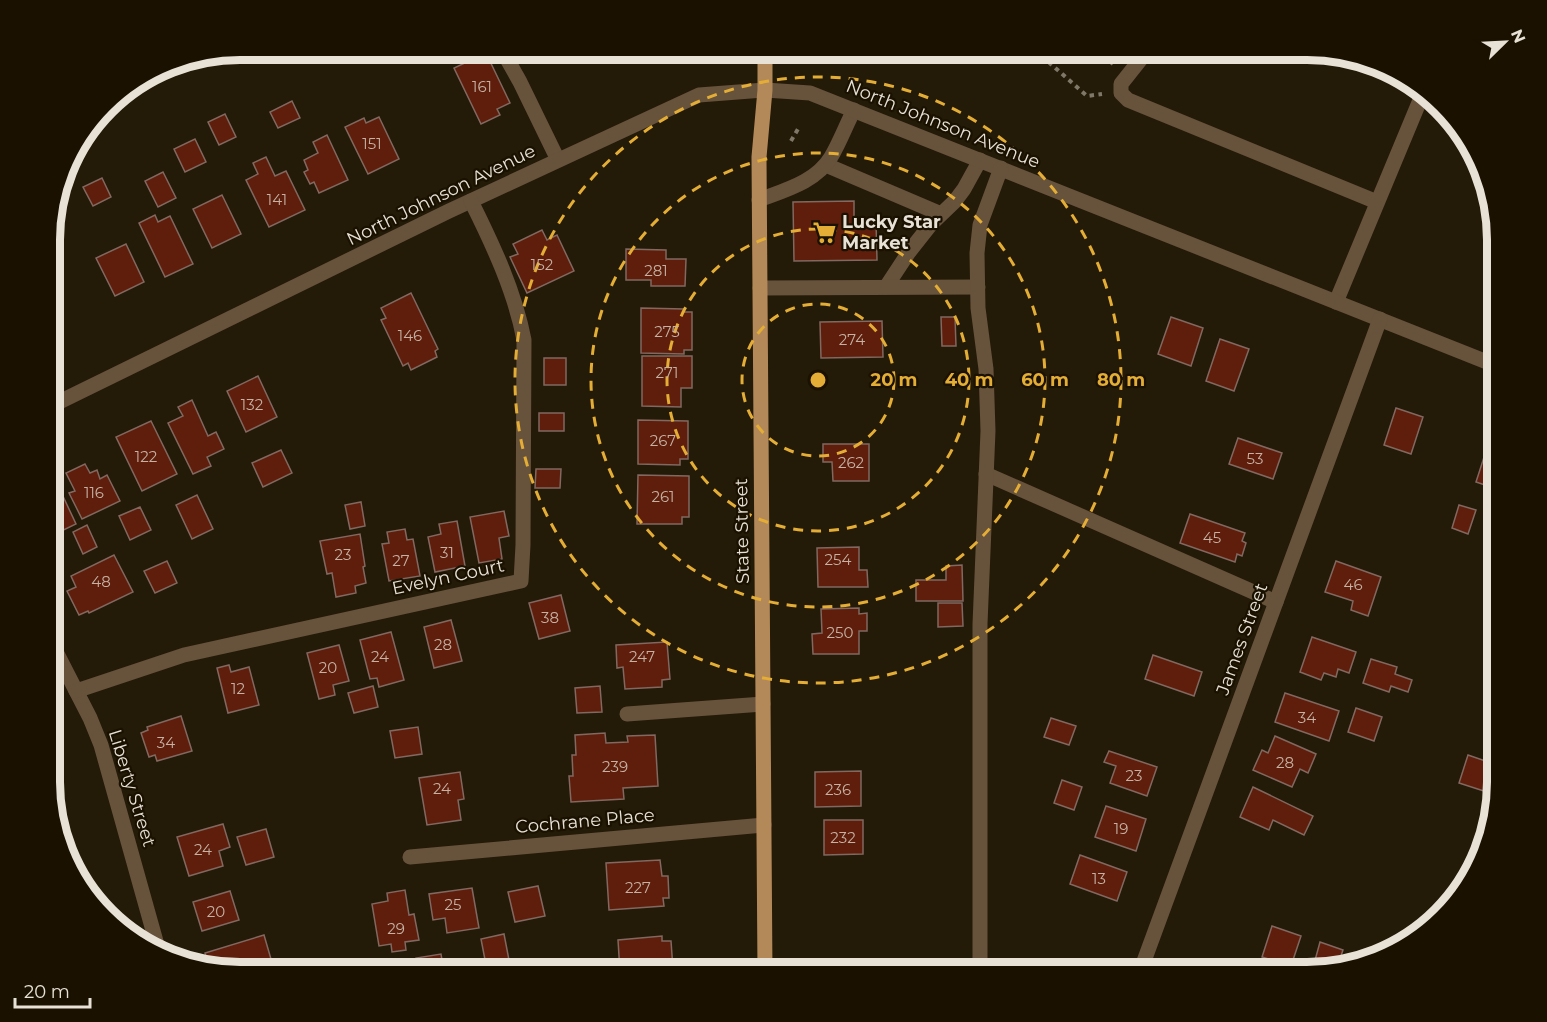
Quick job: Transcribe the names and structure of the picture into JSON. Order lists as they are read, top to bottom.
{
  "streets": {
    "main road": ["State Street"],
    "street": [
      "North Johnson Avenue",
      "Evelyn Court",
      "James Street",
      "Liberty Street",
      "Cochrane Place"
    ]
  },
  "crossings": [
    ["North Johnson Avenue", "State Street"],
    ["North Johnson Avenue", "Evelyn Court"],
    ["North Johnson Avenue", "James Street"],
    ["State Street", "Cochrane Place"],
    ["Evelyn Court", "Liberty Street"]
  ],
  "places": {
    "supermarket": ["Lucky Star Market"]
  },
  "house_numbers": [
    "161",
    "151",
    "141",
    "152",
    "281",
    "275",
    "146",
    "274",
    "271",
    "132",
    "267",
    "122",
    "53",
    "262",
    "116",
    "261",
    "45",
    "31",
    "23",
    "254",
    "27",
    "48",
    "46",
    "38",
    "250",
    "28",
    "24",
    "247",
    "20",
    "12",
    "34",
    "34",
    "28",
    "239",
    "23",
    "24",
    "236",
    "19",
    "232",
    "24",
    "13",
    "227",
    "25",
    "20",
    "29"
  ],
  "scale_bar": "20 m",
  "north": "top right",
  "rings": [
    "20 m",
    "40 m",
    "60 m",
    "80 m"
  ]
}
